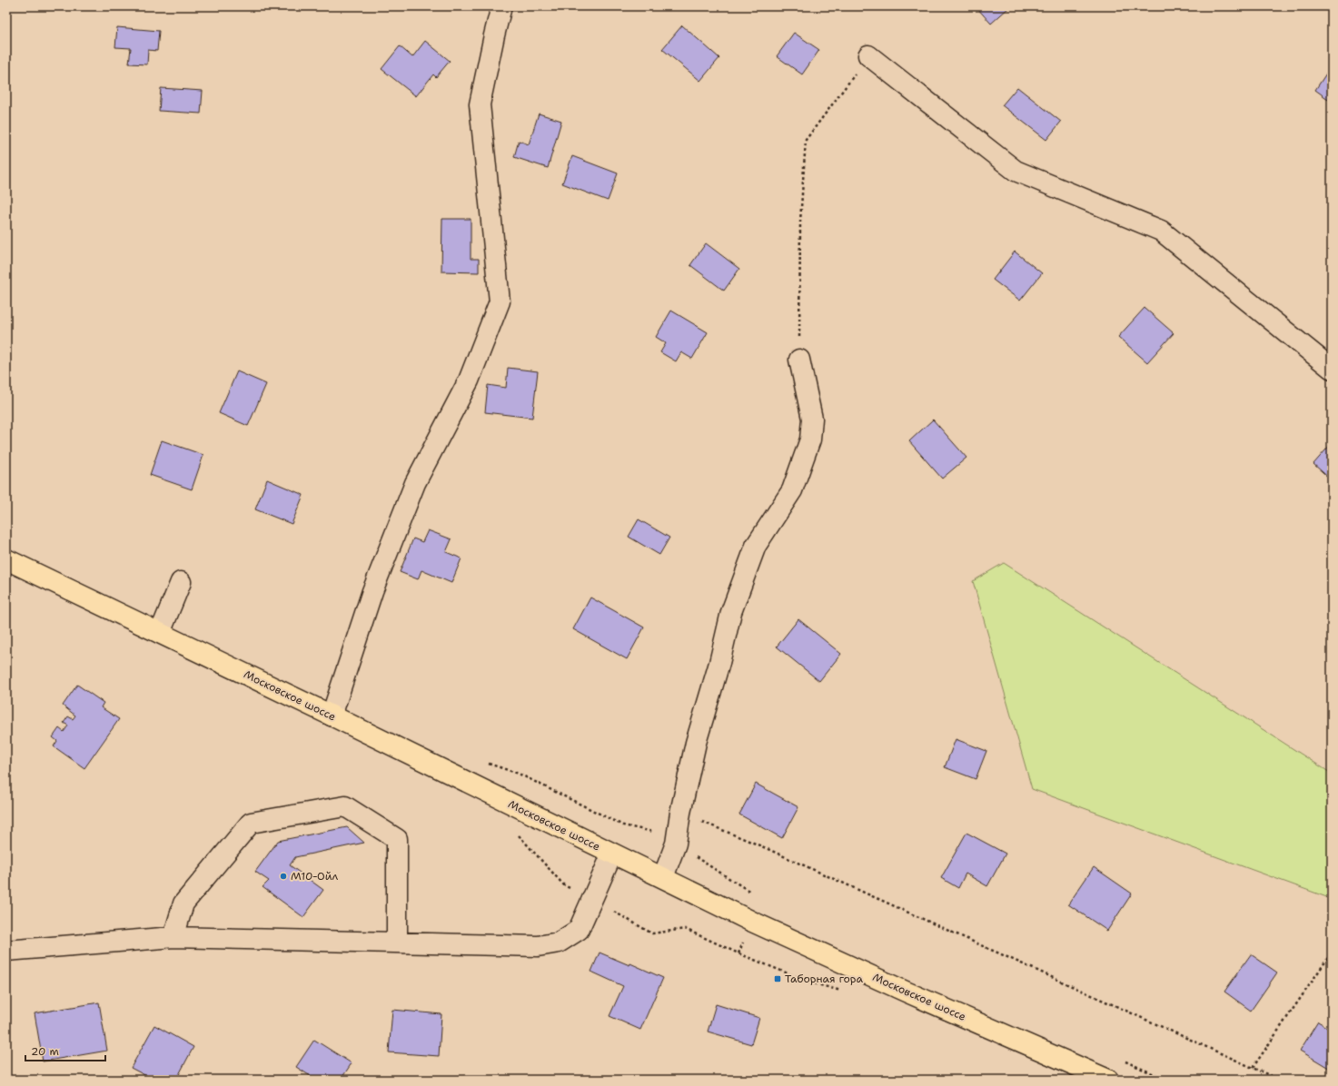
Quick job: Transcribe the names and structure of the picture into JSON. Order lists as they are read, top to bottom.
{
  "streets": {
    "main road": ["Московское шоссе"]
  },
  "places": {
    "other": ["М10-Ойл"],
    "transit": ["Таборная гора"]
  },
  "scale_bar": "20 m"
}
